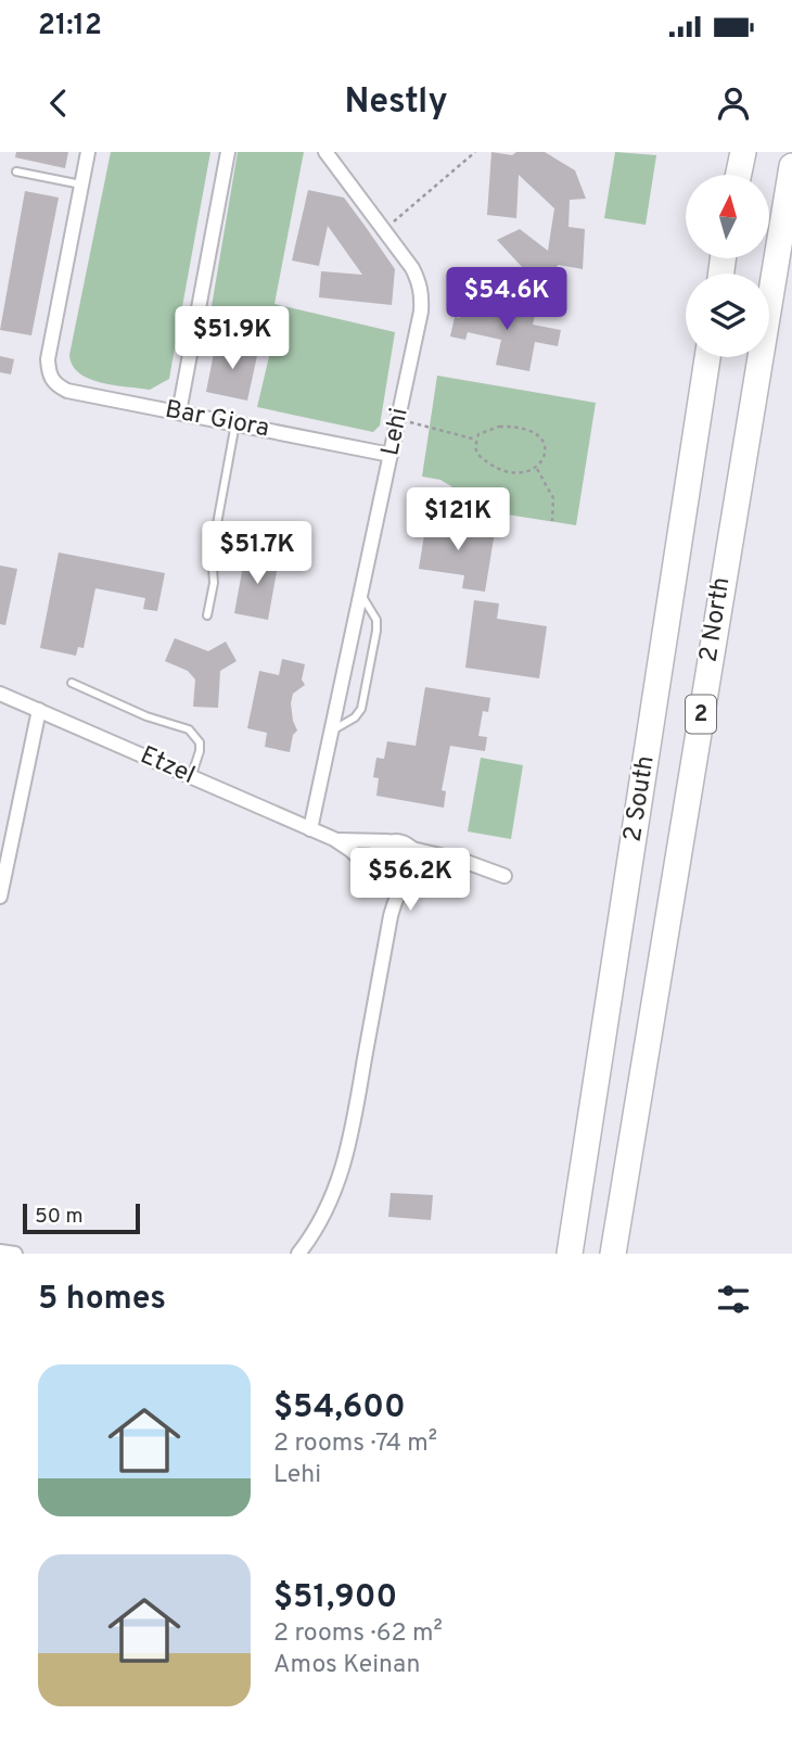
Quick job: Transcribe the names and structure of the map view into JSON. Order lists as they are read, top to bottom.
{
  "streets": {
    "highway": ["2 North", "2", "2 South"],
    "street": ["Bar Giora", "Lehi", "Etzel"]
  },
  "crossings": [
    ["Bar Giora", "Lehi"],
    ["Lehi", "Etzel"]
  ],
  "scale_bar": "50 m",
  "north": "top",
  "page": {
    "status": "21:12",
    "header": "Nestly",
    "price": [
      "$54.6K",
      "$51.9K",
      "$121K",
      "$51.7K",
      "$56.2K"
    ],
    "scale": "50 m",
    "heading": "5 homes",
    "list": [
      {
        "name": "$54,600",
        "note": "2 rooms · 74 m² · Lehi"
      },
      {
        "name": "$51,900",
        "note": "2 rooms · 62 m² · Amos Keinan"
      }
    ]
  }
}
